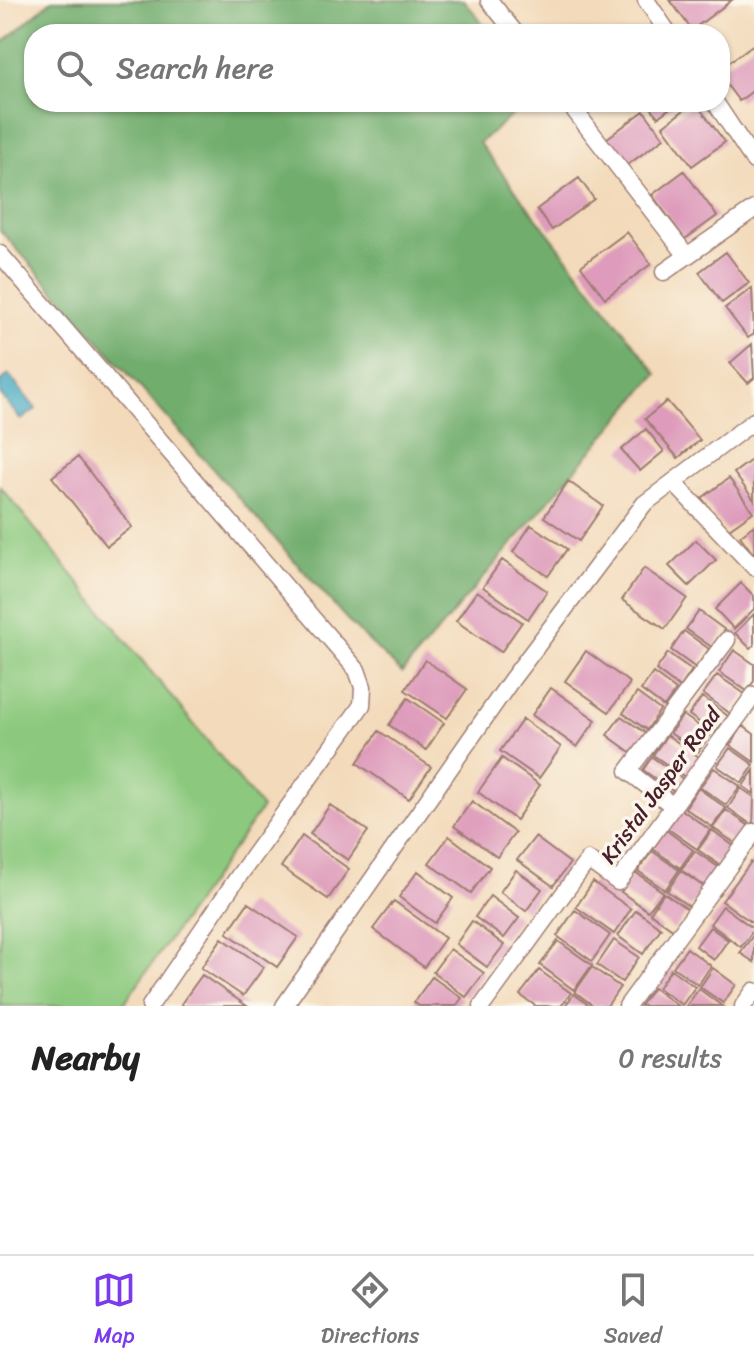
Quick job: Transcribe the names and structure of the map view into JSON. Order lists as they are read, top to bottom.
{
  "streets": {
    "street": ["Kristal Jasper Road"]
  },
  "page": {
    "search": "Search here",
    "heading": ["Nearby", "0 results"],
    "nav": ["Map", "Directions", "Saved"]
  }
}
